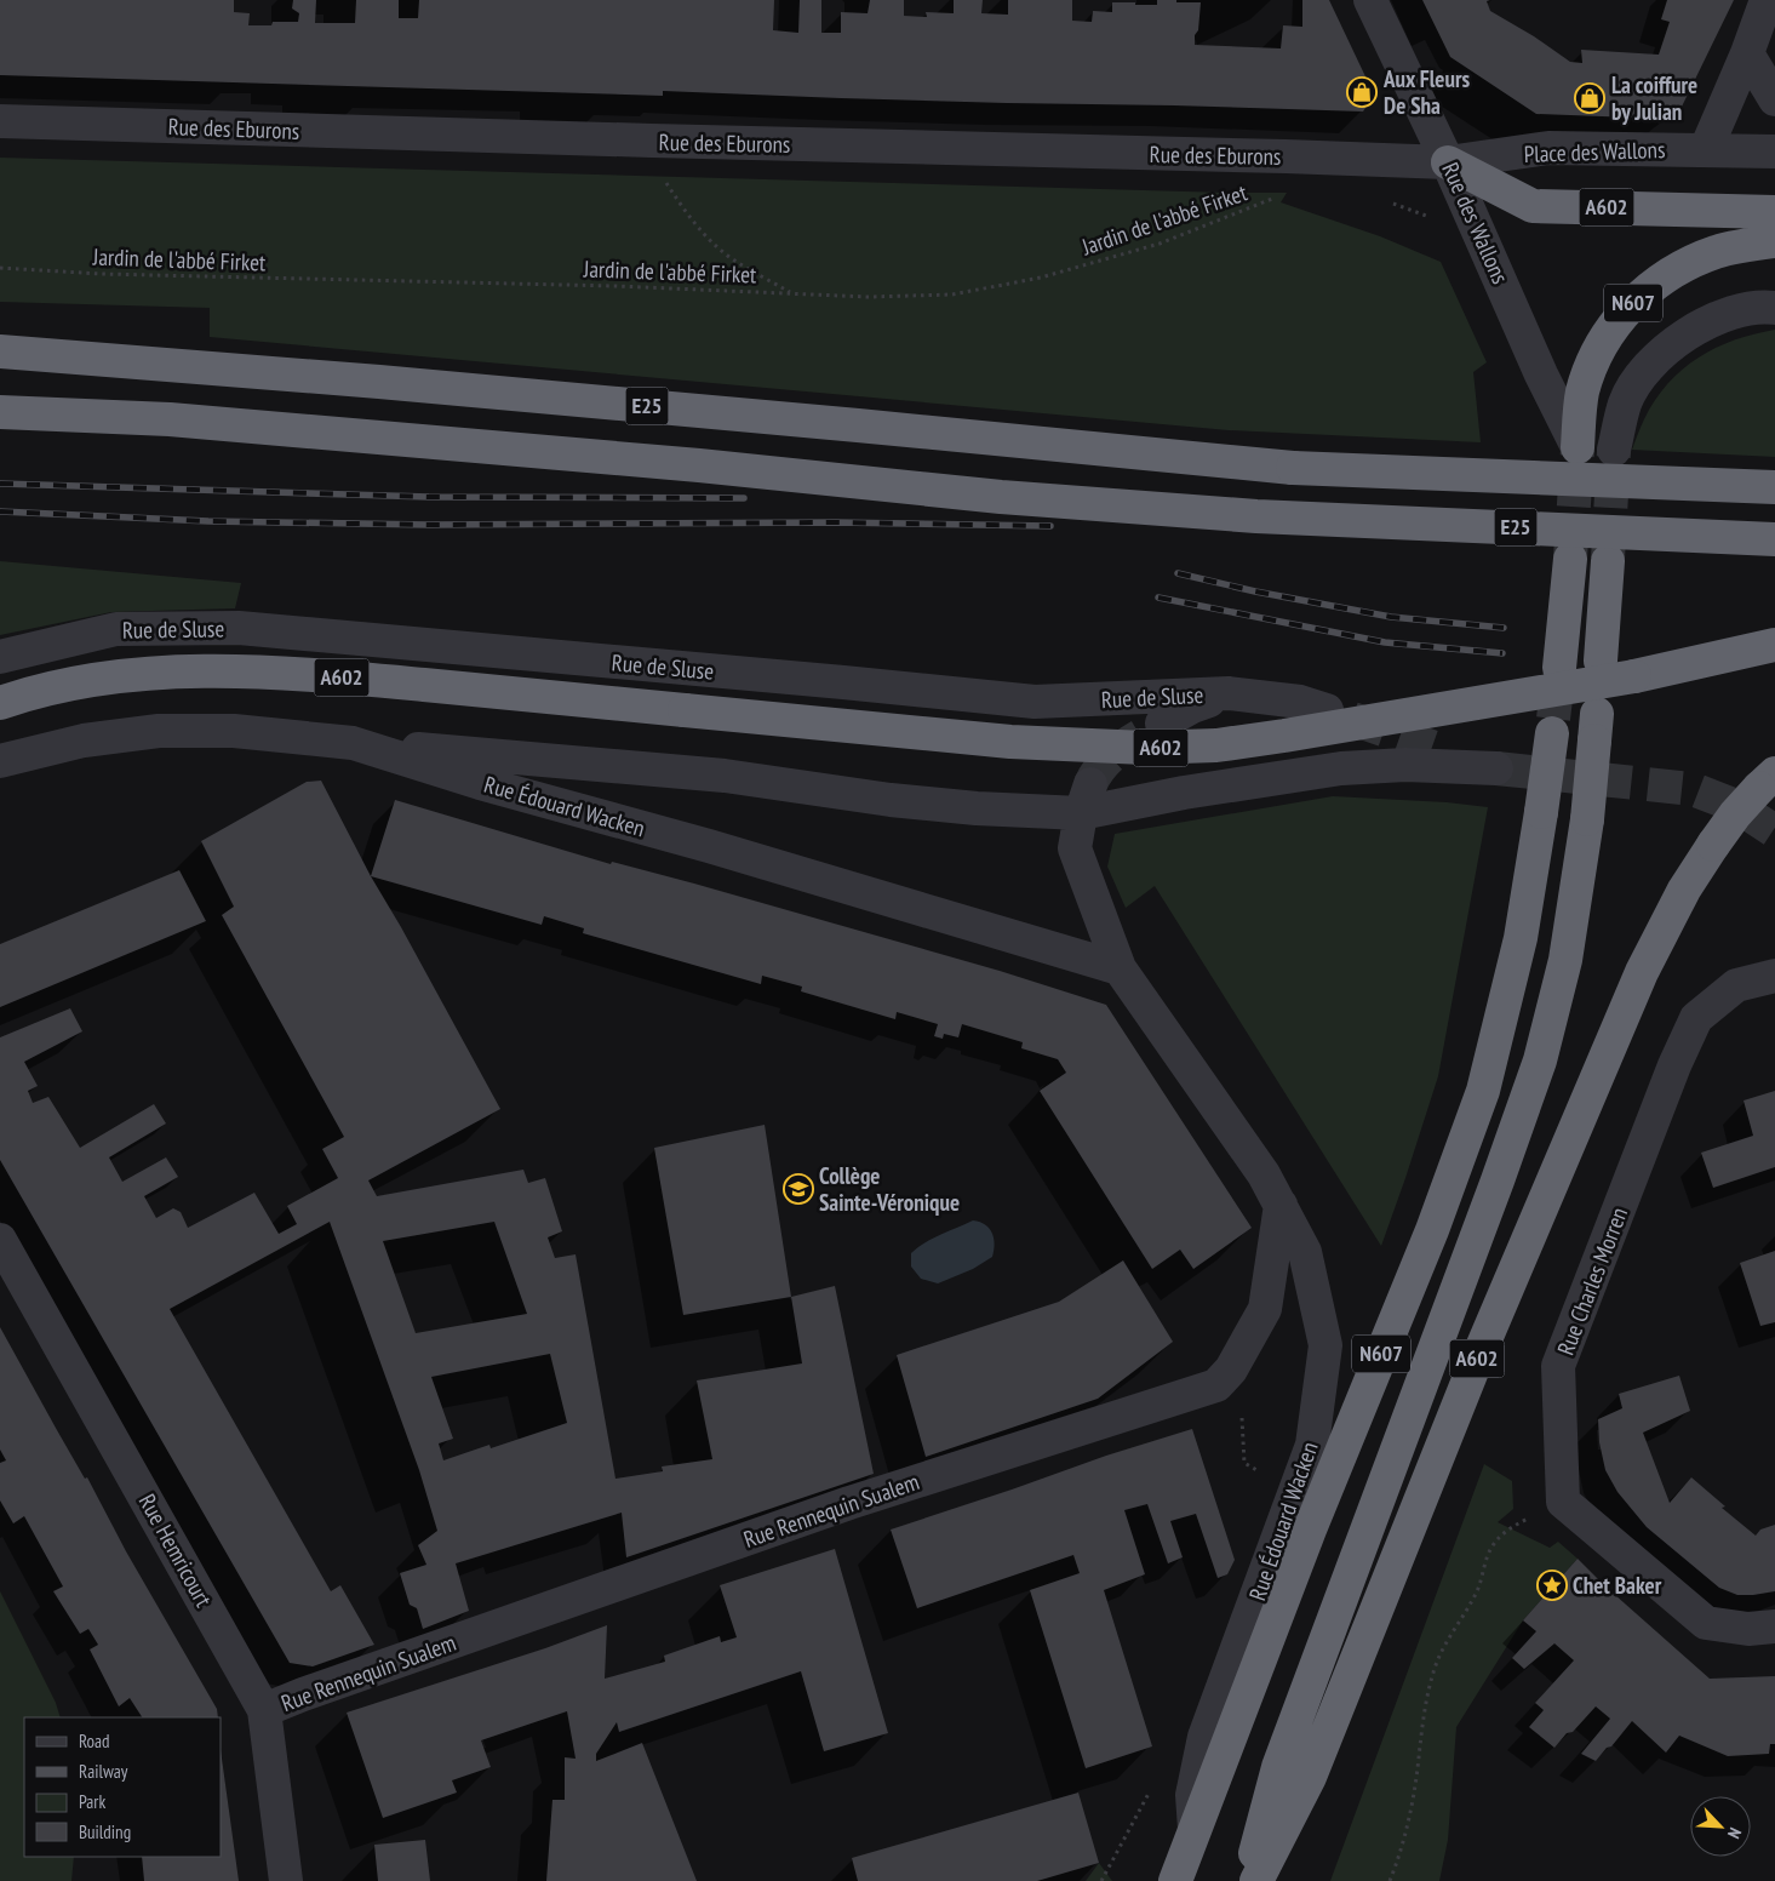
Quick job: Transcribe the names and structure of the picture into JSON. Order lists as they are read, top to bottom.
{
  "streets": {
    "highway": ["A602", "N607", "E25"],
    "street": [
      "Rue des Eburons",
      "Place des Wallons",
      "Rue des Wallons",
      "Rue de Sluse",
      "Rue Édouard Wacken",
      "Rue Charles Morren",
      "Rue Rennequin Sualem",
      "Rue Hemricourt"
    ],
    "path": ["Jardin de l'abbé Firket"]
  },
  "crossings": [
    ["Rue des Eburons", "Place des Wallons"],
    ["Rue des Eburons", "A602"],
    ["Rue des Eburons", "Jardin de l'abbé Firket"],
    ["Rue des Eburons", "Rue des Wallons"],
    ["Place des Wallons", "A602"],
    ["Place des Wallons", "Rue des Wallons"],
    ["A602", "Rue des Wallons"],
    ["Rue des Wallons", "N607"],
    ["N607", "Rue Édouard Wacken"],
    ["Rue Édouard Wacken", "Rue Rennequin Sualem"],
    ["Rue Rennequin Sualem", "Rue Hemricourt"]
  ],
  "places": {
    "shop": ["Aux Fleurs De Sha", "La coiffure by Julian"],
    "school or university": ["Collège Sainte-Véronique"],
    "place": ["Chet Baker"]
  },
  "legend": [
    "Road",
    "Railway",
    "Park",
    "Building"
  ],
  "north": "bottom right"
}
